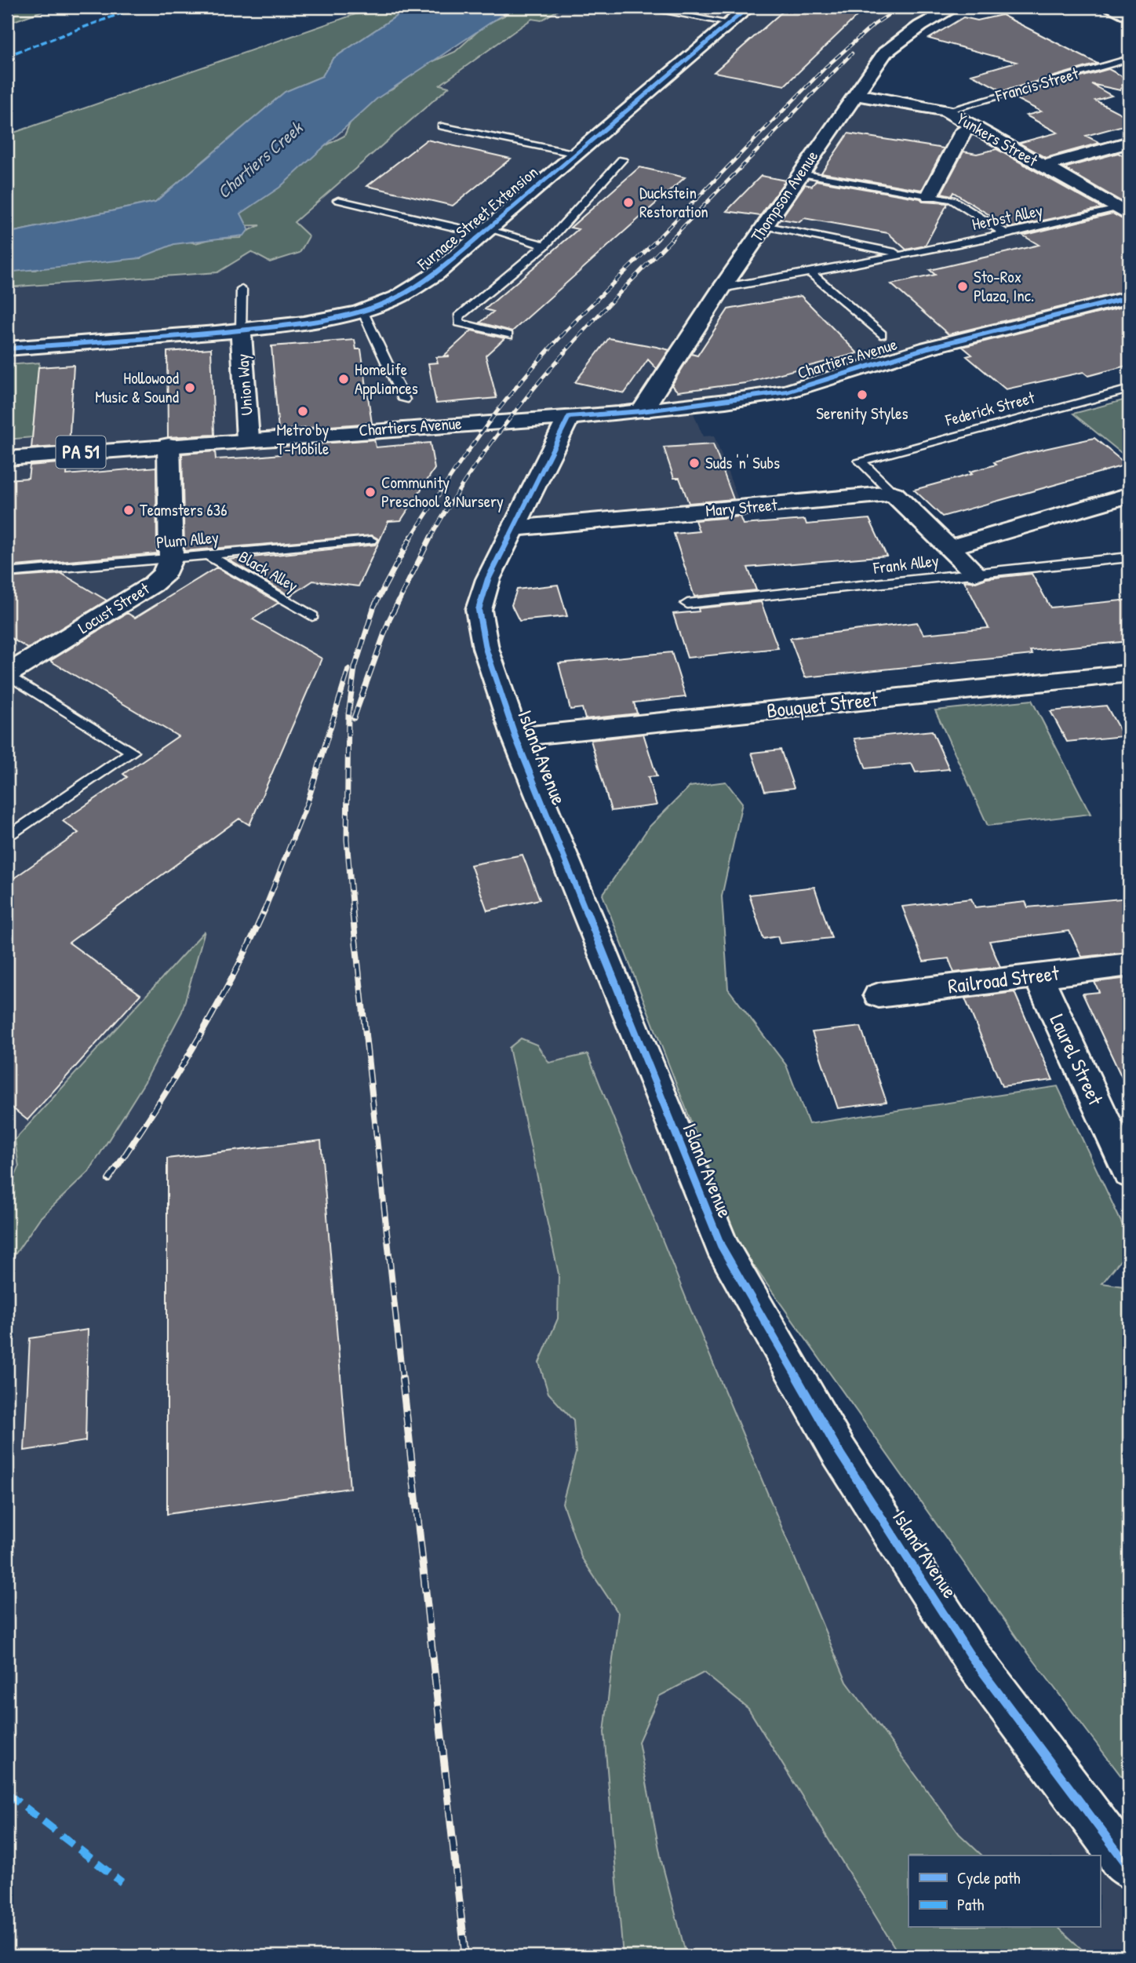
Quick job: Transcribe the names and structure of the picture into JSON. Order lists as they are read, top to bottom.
{
  "streets": {
    "street": [
      "Yunkers Street",
      "Thompson Avenue",
      "Furnace Street Extension",
      "Chartiers Avenue",
      "Union Way",
      "PA 51",
      "Mary Street",
      "Locust Street",
      "Bouquet Street",
      "Island Avenue",
      "Railroad Street",
      "Laurel Street"
    ],
    "lane": [
      "Francis Street",
      "Herbst Alley",
      "Federick Street",
      "Plum Alley",
      "Frank Alley",
      "Black Alley"
    ]
  },
  "crossings": [
    ["Francis Street", "Yunkers Street"],
    ["Yunkers Street", "Thompson Avenue"],
    ["Yunkers Street", "Herbst Alley"],
    ["Thompson Avenue", "Herbst Alley"],
    ["Thompson Avenue", "Chartiers Avenue"],
    ["Furnace Street Extension", "Union Way"],
    ["Chartiers Avenue", "Union Way"],
    ["Chartiers Avenue", "Island Avenue"],
    ["Mary Street", "Island Avenue"],
    ["Plum Alley", "Black Alley"],
    ["Plum Alley", "Locust Street"],
    ["Bouquet Street", "Island Avenue"],
    ["Railroad Street", "Laurel Street"]
  ],
  "water": ["Chartiers Creek"],
  "places": [
    "Duckstein Restoration",
    "Sto-Rox Plaza, Inc.",
    "Homelife Appliances",
    "Hollowood Music & Sound",
    "Serenity Styles",
    "Metro by T-Mobile",
    "Suds 'n' Subs",
    "Community Preschool & Nursery",
    "Teamsters 636"
  ],
  "legend": ["Cycle path", "Path"]
}
